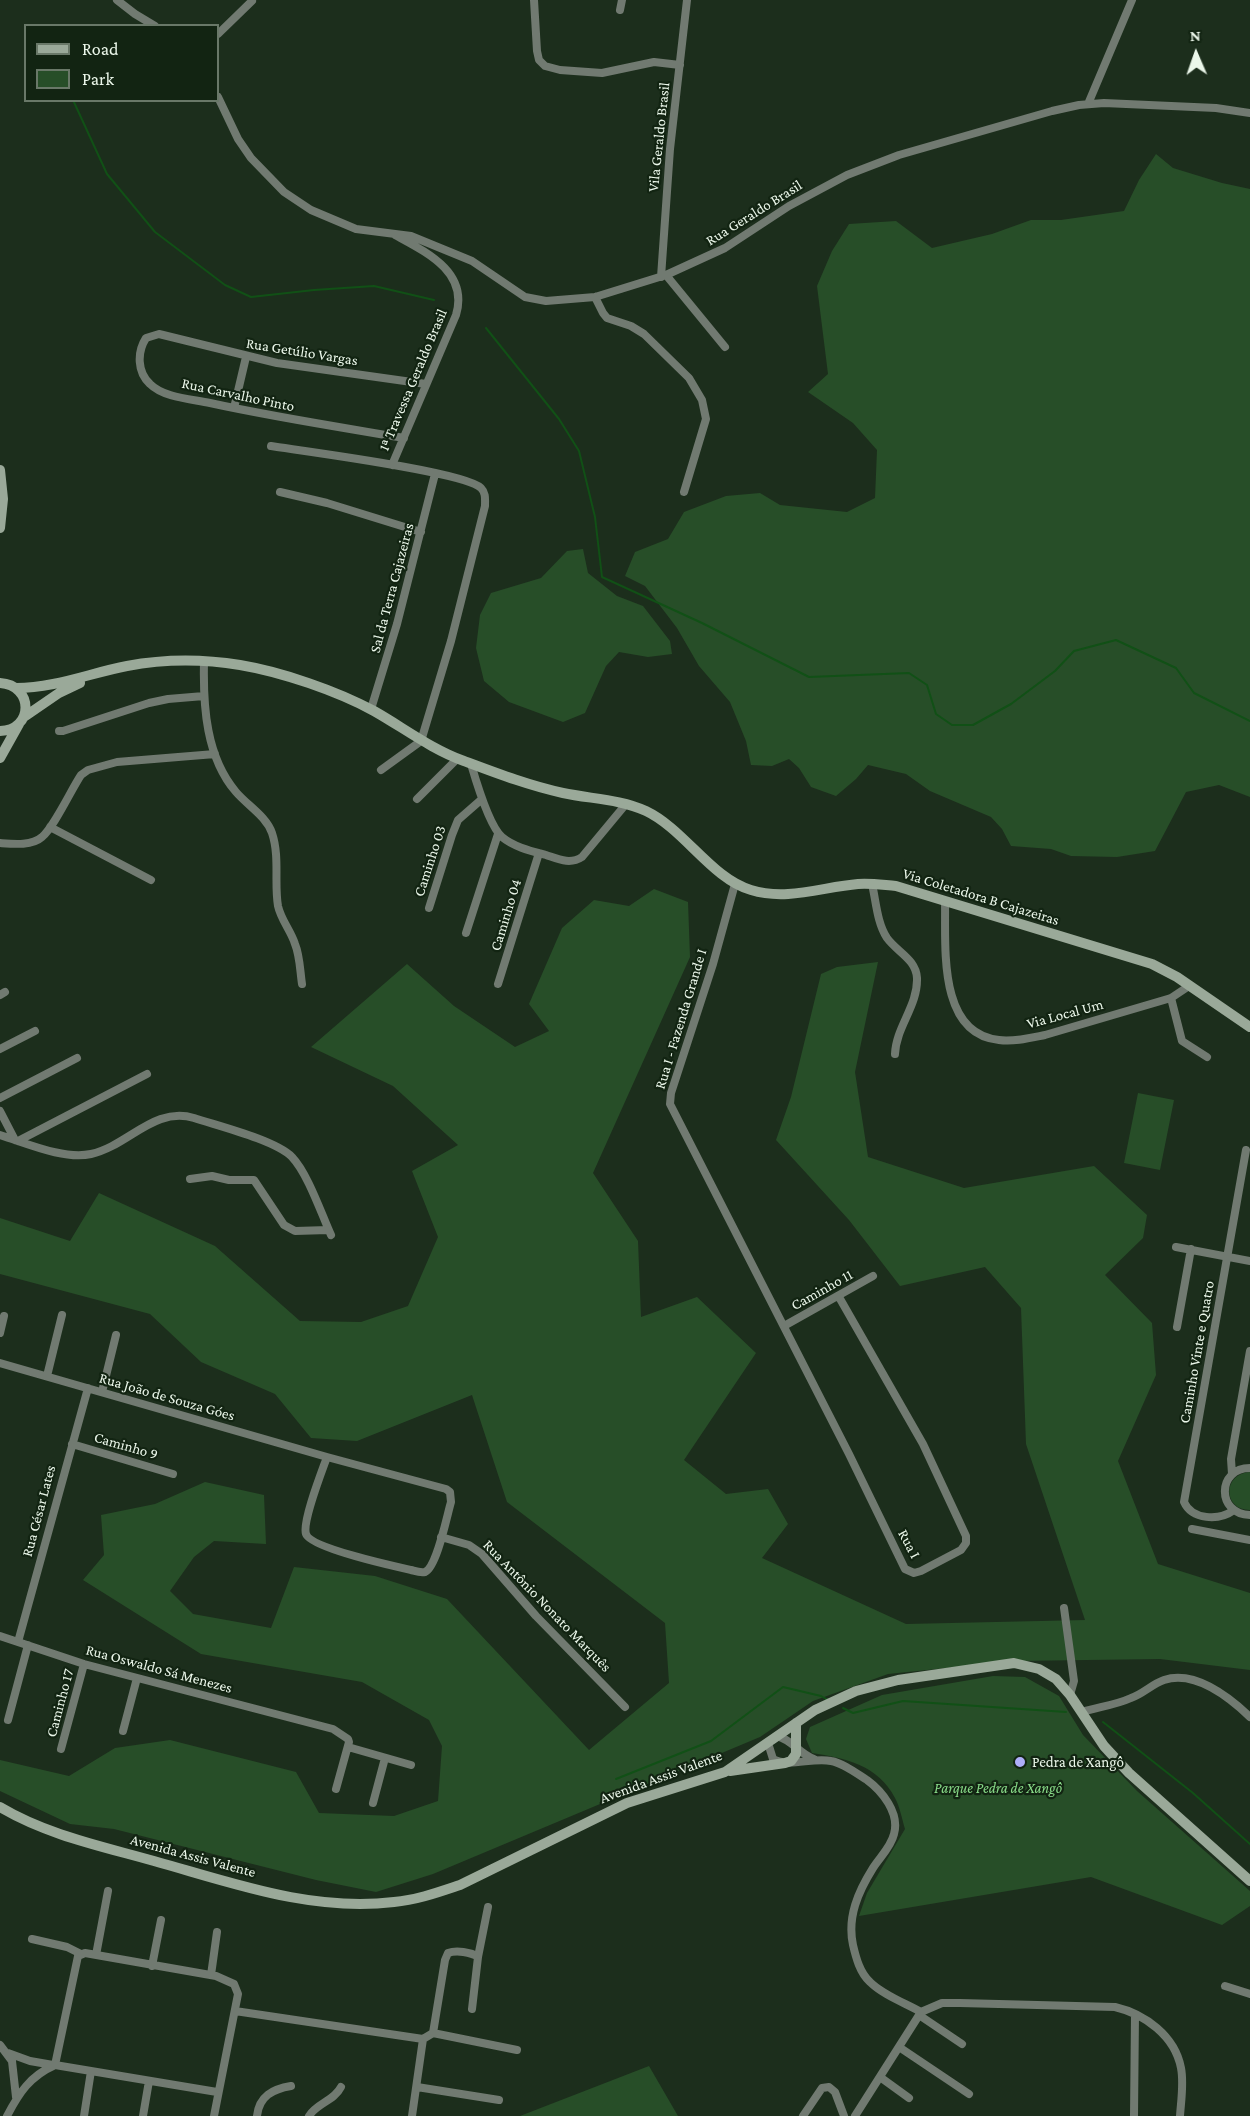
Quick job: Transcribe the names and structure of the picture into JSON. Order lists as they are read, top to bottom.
{
  "streets": {
    "main road": ["Via Coletadora B Cajazeiras", "Avenida Assis Valente"],
    "street": [
      "Vila Geraldo Brasil",
      "Rua Geraldo Brasil",
      "Rua Getúlio Vargas",
      "1ª Travessa Geraldo Brasil",
      "Rua Carvalho Pinto",
      "Sal da Terra Cajazeiras",
      "Caminho 03",
      "Caminho 04",
      "Via Local Um",
      "Rua I - Fazenda Grande I",
      "Caminho 11",
      "Caminho Vinte e Quatro",
      "Rua João de Souza Góes",
      "Caminho 9",
      "Rua César Lates",
      "Rua I",
      "Rua Antônio Nonato Marquês",
      "Rua Oswaldo Sá Menezes",
      "Caminho 17"
    ]
  },
  "crossings": [
    ["Vila Geraldo Brasil", "Rua Geraldo Brasil"],
    ["Rua Geraldo Brasil", "1ª Travessa Geraldo Brasil"],
    ["Rua Getúlio Vargas", "1ª Travessa Geraldo Brasil"],
    ["Rua Getúlio Vargas", "Rua Carvalho Pinto"],
    ["1ª Travessa Geraldo Brasil", "Rua Carvalho Pinto"],
    ["Sal da Terra Cajazeiras", "Via Coletadora B Cajazeiras"],
    ["Via Coletadora B Cajazeiras", "Via Local Um"],
    ["Via Coletadora B Cajazeiras", "Rua I - Fazenda Grande I"],
    ["Rua I - Fazenda Grande I", "Rua I"],
    ["Caminho 11", "Rua I"],
    ["Rua João de Souza Góes", "Rua César Lates"],
    ["Rua João de Souza Góes", "Rua Antônio Nonato Marquês"],
    ["Caminho 9", "Rua César Lates"],
    ["Rua César Lates", "Rua Oswaldo Sá Menezes"],
    ["Rua Oswaldo Sá Menezes", "Caminho 17"]
  ],
  "parks": ["Parque Pedra de Xangô"],
  "places": ["Pedra de Xangô"],
  "legend": ["Road", "Park"],
  "north": "top"
}
